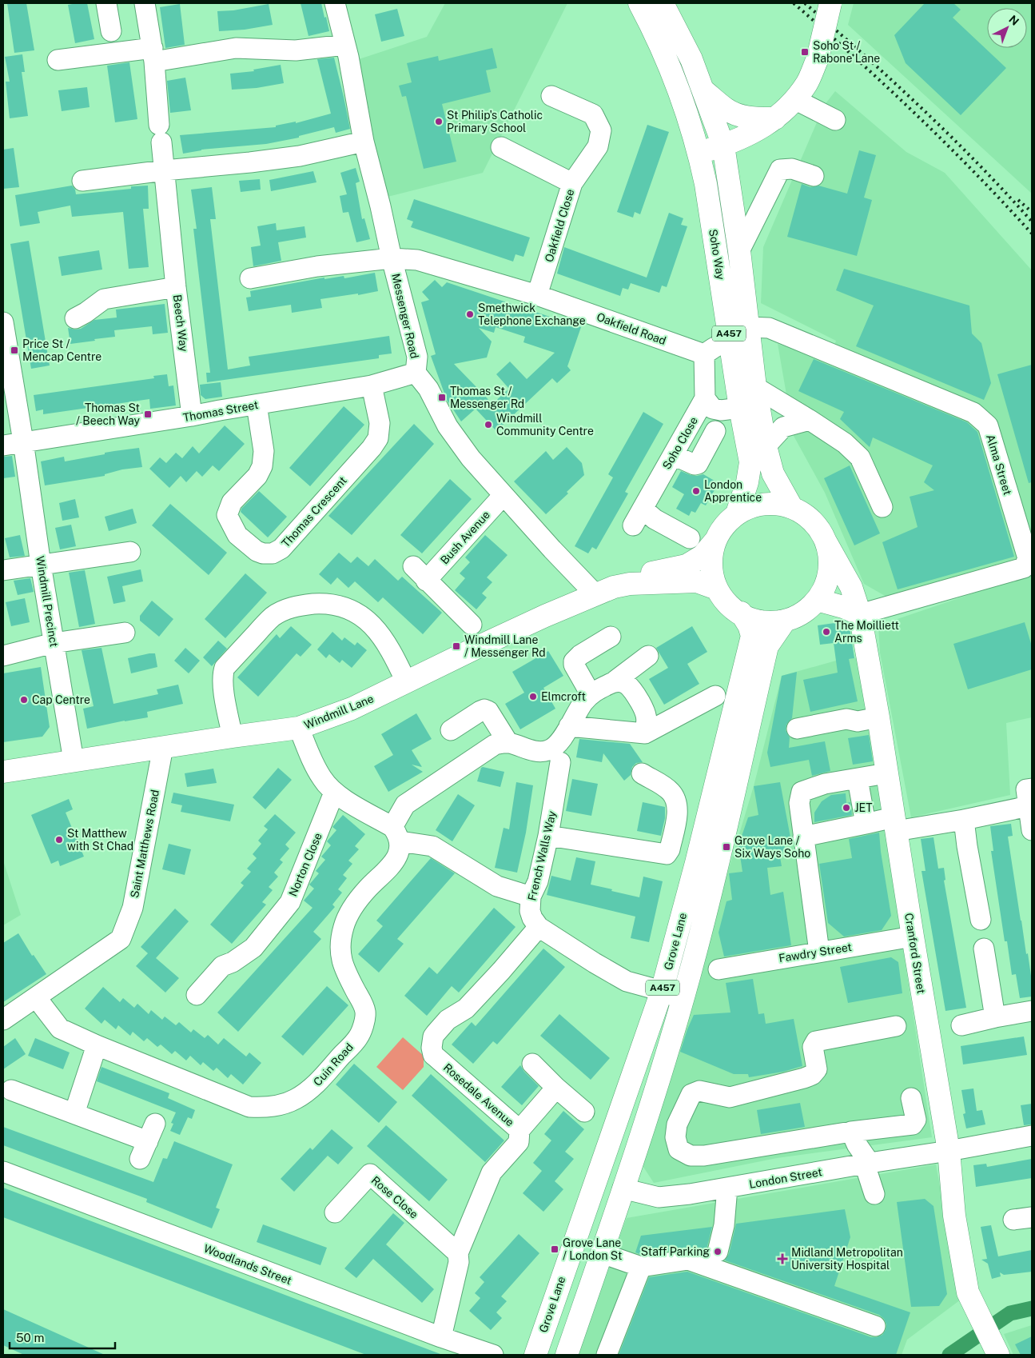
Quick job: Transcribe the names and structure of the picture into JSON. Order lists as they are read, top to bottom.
{
  "streets": {
    "main road": [
      "Soho Way",
      "A457",
      "Windmill Lane",
      "Grove Lane",
      "Cranford Street"
    ],
    "street": [
      "Oakfield Close",
      "Messenger Road",
      "Beech Way",
      "Oakfield Road",
      "Thomas Street",
      "Soho Close",
      "Alma Street",
      "Thomas Crescent",
      "Bush Avenue",
      "Windmill Precinct",
      "Saint Matthews Road",
      "French Walls Way",
      "Norton Close",
      "Fawdry Street",
      "Cuin Road",
      "Rosedale Avenue",
      "London Street",
      "Rose Close",
      "Woodlands Street"
    ]
  },
  "crossings": [
    ["Oakfield Close", "Oakfield Road"],
    ["Soho Way", "Alma Street"],
    ["Soho Way", "Windmill Lane"],
    ["Soho Way", "Grove Lane"],
    ["Soho Way", "Cranford Street"],
    ["Messenger Road", "Oakfield Road"],
    ["Messenger Road", "Thomas Street"],
    ["Messenger Road", "Bush Avenue"],
    ["Messenger Road", "Windmill Lane"],
    ["Beech Way", "Thomas Street"],
    ["Thomas Street", "Thomas Crescent"],
    ["Thomas Street", "Windmill Precinct"],
    ["Alma Street", "Cranford Street"],
    ["Windmill Precinct", "Windmill Lane"],
    ["Windmill Lane", "Saint Matthews Road"],
    ["Windmill Lane", "Grove Lane"],
    ["Windmill Lane", "Cranford Street"],
    ["Saint Matthews Road", "Cuin Road"],
    ["French Walls Way", "Rosedale Avenue"],
    ["Grove Lane", "Cranford Street"],
    ["Grove Lane", "London Street"],
    ["Fawdry Street", "Cranford Street"],
    ["Cranford Street", "London Street"],
    ["Rosedale Avenue", "Rose Close"],
    ["Rosedale Avenue", "Woodlands Street"]
  ],
  "places": {
    "transit": [
      "Soho St / Rabone Lane",
      "Price St / Mencap Centre",
      "Thomas St / Messenger Rd",
      "Thomas St / Beech Way",
      "Windmill Lane / Messenger Rd",
      "Grove Lane / Six Ways Soho",
      "Grove Lane / London St"
    ],
    "other": [
      "St Philip's Catholic Primary School",
      "Smethwick Telephone Exchange",
      "Windmill Community Centre",
      "London Apprentice",
      "The Moilliett Arms",
      "Elmcroft",
      "Cap Centre",
      "JET",
      "St Matthew with St Chad",
      "Staff Parking"
    ],
    "health": ["Midland Metropolitan University Hospital"]
  },
  "scale_bar": "50 m",
  "north": "top right"
}
